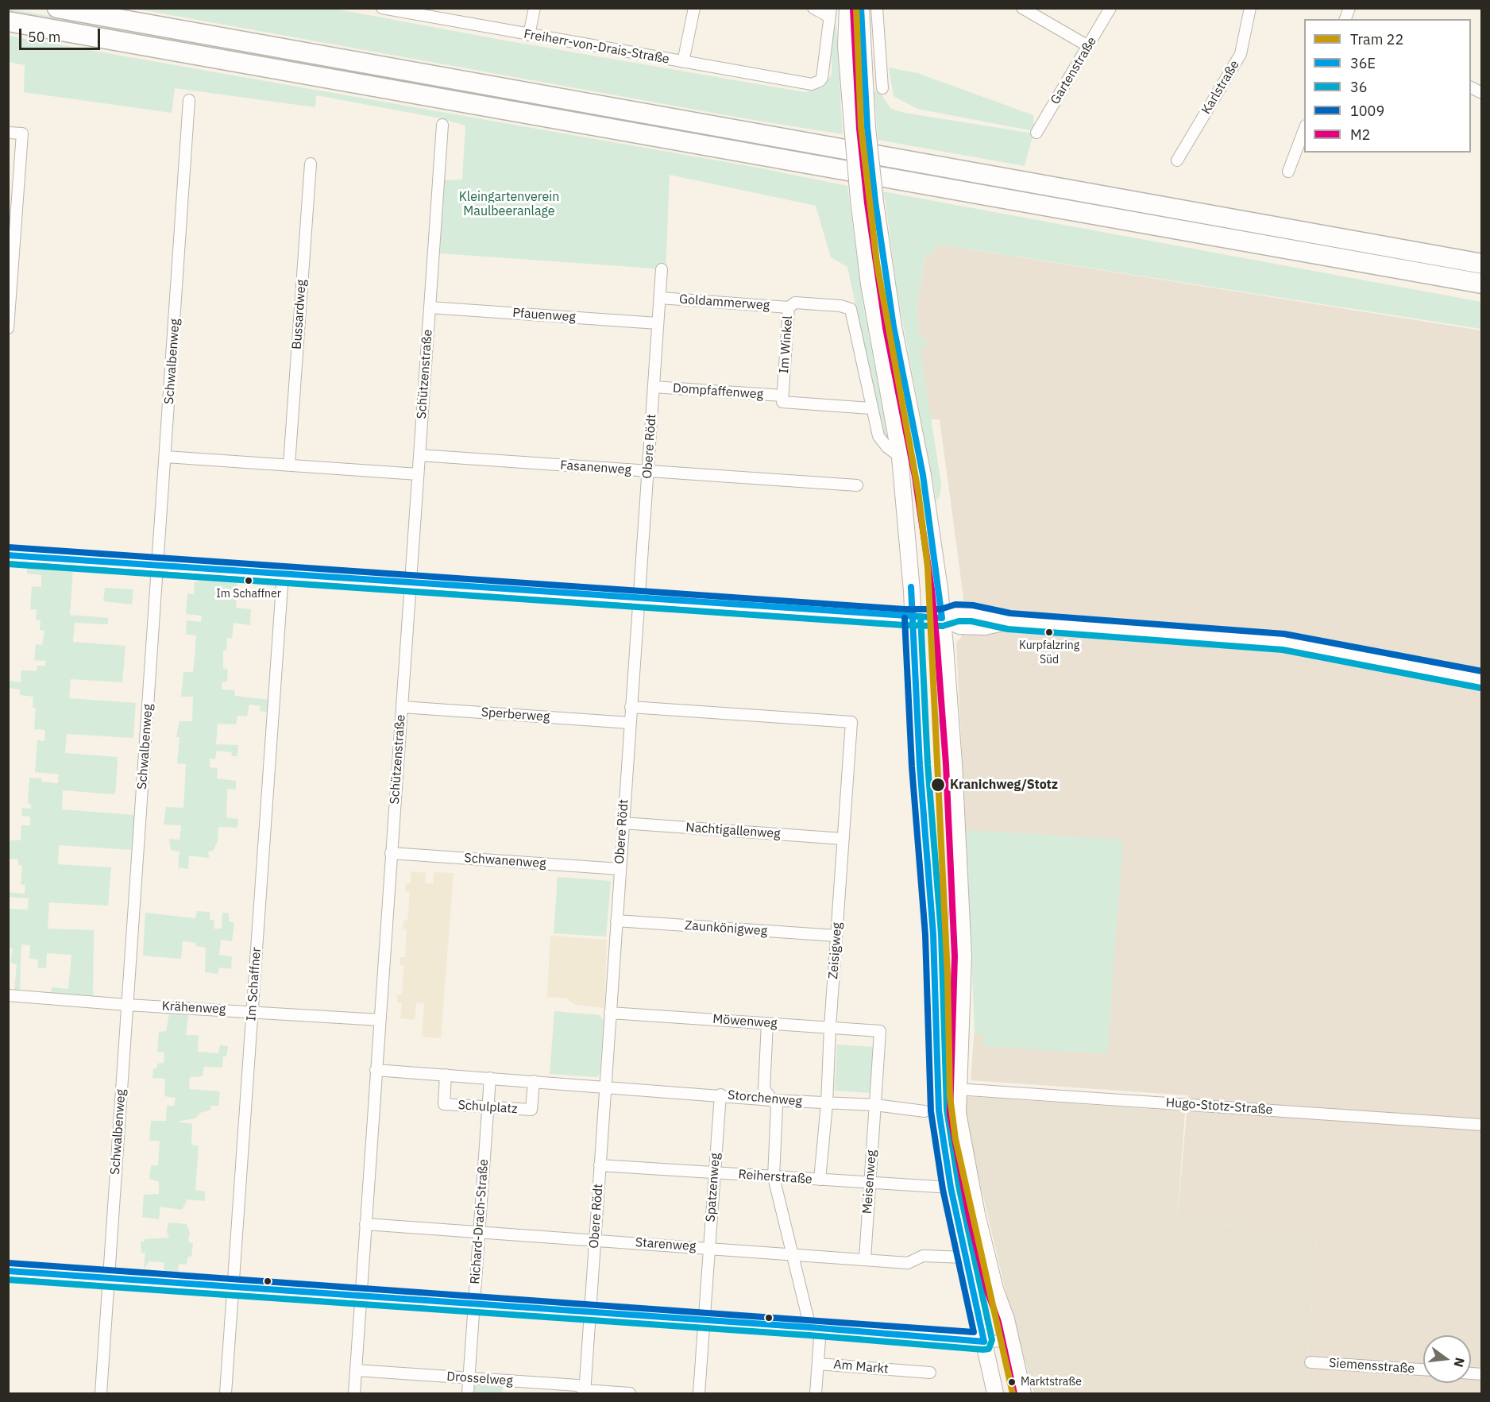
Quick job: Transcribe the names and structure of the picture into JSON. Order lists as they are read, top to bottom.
{
  "streets": {
    "street": [
      "Freiherr-von-Drais-Straße",
      "Gartenstraße",
      "Karlstraße",
      "Goldammerweg",
      "Bussardweg",
      "Pfauenweg",
      "Im Winkel",
      "Schwalbenweg",
      "Schützenstraße",
      "Dompfaffenweg",
      "Obere Rödt",
      "Fasanenweg",
      "Sperberweg",
      "Nachtigallenweg",
      "Schwanenweg",
      "Zaunkönigweg",
      "Zeisigweg",
      "Im Schaffner",
      "Krähenweg",
      "Möwenweg",
      "Storchenweg",
      "Hugo-Stotz-Straße",
      "Schulplatz",
      "Reiherstraße",
      "Meisenweg",
      "Spatzenweg",
      "Richard-Drach-Straße",
      "Starenweg",
      "Siemensstraße",
      "Am Markt",
      "Drosselweg"
    ]
  },
  "crossings": [
    ["Goldammerweg", "Im Winkel"],
    ["Goldammerweg", "Obere Rödt"],
    ["Pfauenweg", "Schützenstraße"],
    ["Pfauenweg", "Obere Rödt"],
    ["Im Winkel", "Dompfaffenweg"],
    ["Schwalbenweg", "Krähenweg"],
    ["Schützenstraße", "Fasanenweg"],
    ["Schützenstraße", "Sperberweg"],
    ["Schützenstraße", "Schwanenweg"],
    ["Schützenstraße", "Krähenweg"],
    ["Schützenstraße", "Starenweg"],
    ["Schützenstraße", "Drosselweg"],
    ["Dompfaffenweg", "Obere Rödt"],
    ["Obere Rödt", "Fasanenweg"],
    ["Obere Rödt", "Sperberweg"],
    ["Obere Rödt", "Nachtigallenweg"],
    ["Obere Rödt", "Schwanenweg"],
    ["Obere Rödt", "Zaunkönigweg"],
    ["Obere Rödt", "Zeisigweg"],
    ["Obere Rödt", "Möwenweg"],
    ["Obere Rödt", "Storchenweg"],
    ["Obere Rödt", "Reiherstraße"],
    ["Obere Rödt", "Starenweg"],
    ["Obere Rödt", "Drosselweg"],
    ["Nachtigallenweg", "Zeisigweg"],
    ["Zaunkönigweg", "Zeisigweg"],
    ["Zeisigweg", "Möwenweg"],
    ["Zeisigweg", "Storchenweg"],
    ["Zeisigweg", "Reiherstraße"],
    ["Im Schaffner", "Krähenweg"],
    ["Möwenweg", "Meisenweg"],
    ["Möwenweg", "Am Markt"],
    ["Storchenweg", "Meisenweg"],
    ["Storchenweg", "Spatzenweg"],
    ["Storchenweg", "Am Markt"],
    ["Schulplatz", "Richard-Drach-Straße"],
    ["Reiherstraße", "Meisenweg"],
    ["Reiherstraße", "Spatzenweg"],
    ["Reiherstraße", "Am Markt"],
    ["Meisenweg", "Starenweg"],
    ["Spatzenweg", "Starenweg"],
    ["Richard-Drach-Straße", "Starenweg"],
    ["Richard-Drach-Straße", "Drosselweg"],
    ["Starenweg", "Am Markt"]
  ],
  "parks": ["Kleingartenverein Maulbeeranlage"],
  "places": [
    "Im Schaffner",
    "Kurpfalzring Süd",
    "Kranichweg/Stotz",
    "Marktstraße"
  ],
  "lines": [
    "tram line 22",
    "transit line 36E",
    "transit line M2",
    "transit line 1009",
    "transit line 36"
  ],
  "legend": [
    "Tram 22",
    "36E",
    "36",
    "1009",
    "M2"
  ],
  "scale_bar": "50 m",
  "north": "right"
}
